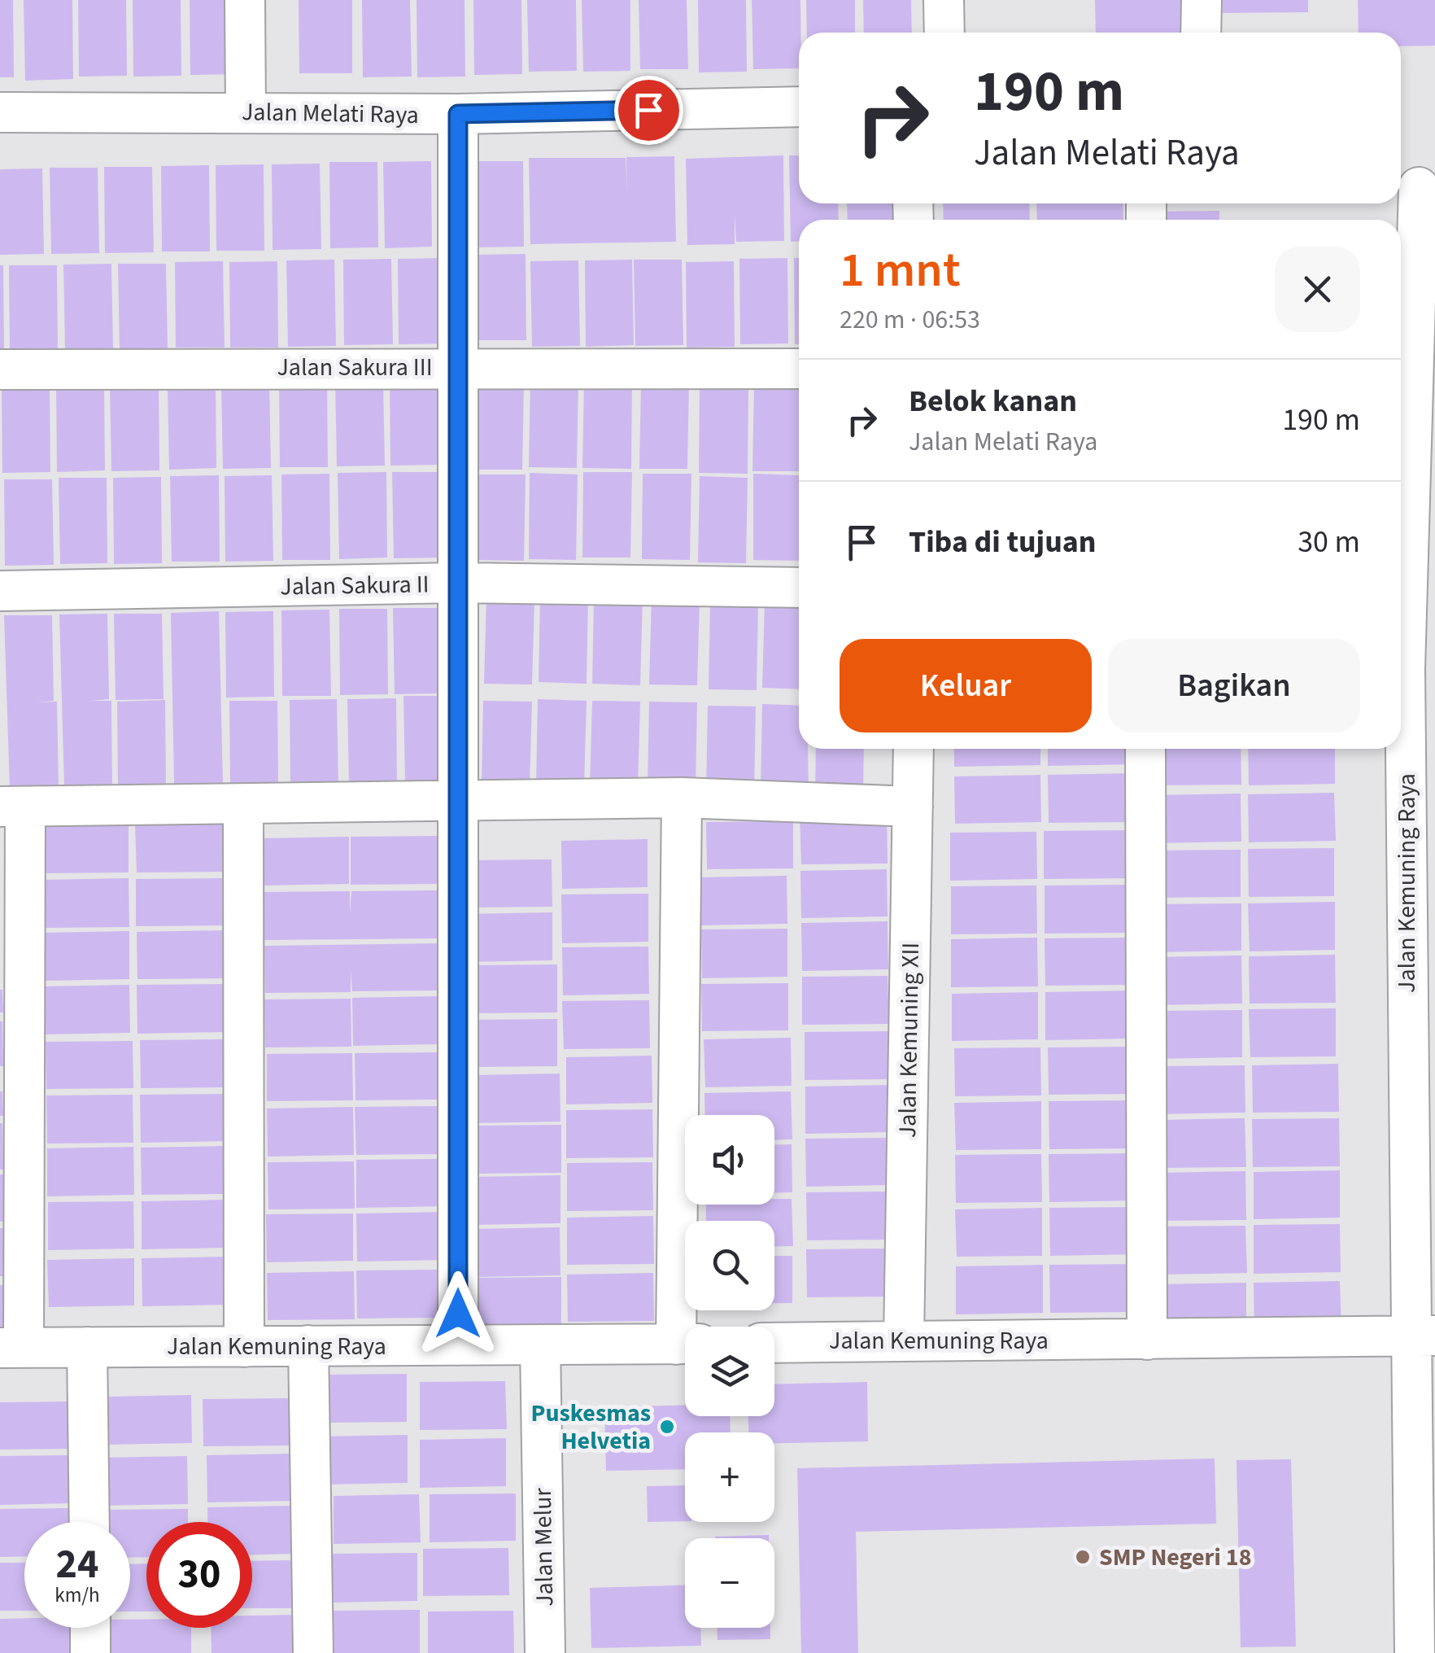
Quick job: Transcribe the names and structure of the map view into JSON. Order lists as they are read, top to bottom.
{
  "streets": {
    "street": [
      "Jalan Melati Raya",
      "Jalan Sakura III",
      "Jalan Sakura II",
      "Jalan Kemuning Raya",
      "Jalan Kemuning XII",
      "Jalan Melur"
    ]
  },
  "crossings": [
    ["Jalan Kemuning Raya", "Jalan Kemuning XII"],
    ["Jalan Kemuning Raya", "Jalan Melur"]
  ],
  "places": ["Puskesmas Helvetia", "SMP Negeri 18"],
  "page": {
    "turn": ["190 m", "Jalan Melati Raya"],
    "heading": ["1 mnt", "220 m · 06:53"],
    "list": [
      {
        "name": "Belok kanan",
        "note": "Jalan Melati Raya",
        "value": "190 m"
      },
      {
        "name": "Tiba di tujuan",
        "value": "30 m"
      }
    ],
    "buttons": ["Keluar", "Bagikan"],
    "map_buttons": ["+", "−"],
    "speed": "24 km/h",
    "limit": "30"
  }
}
